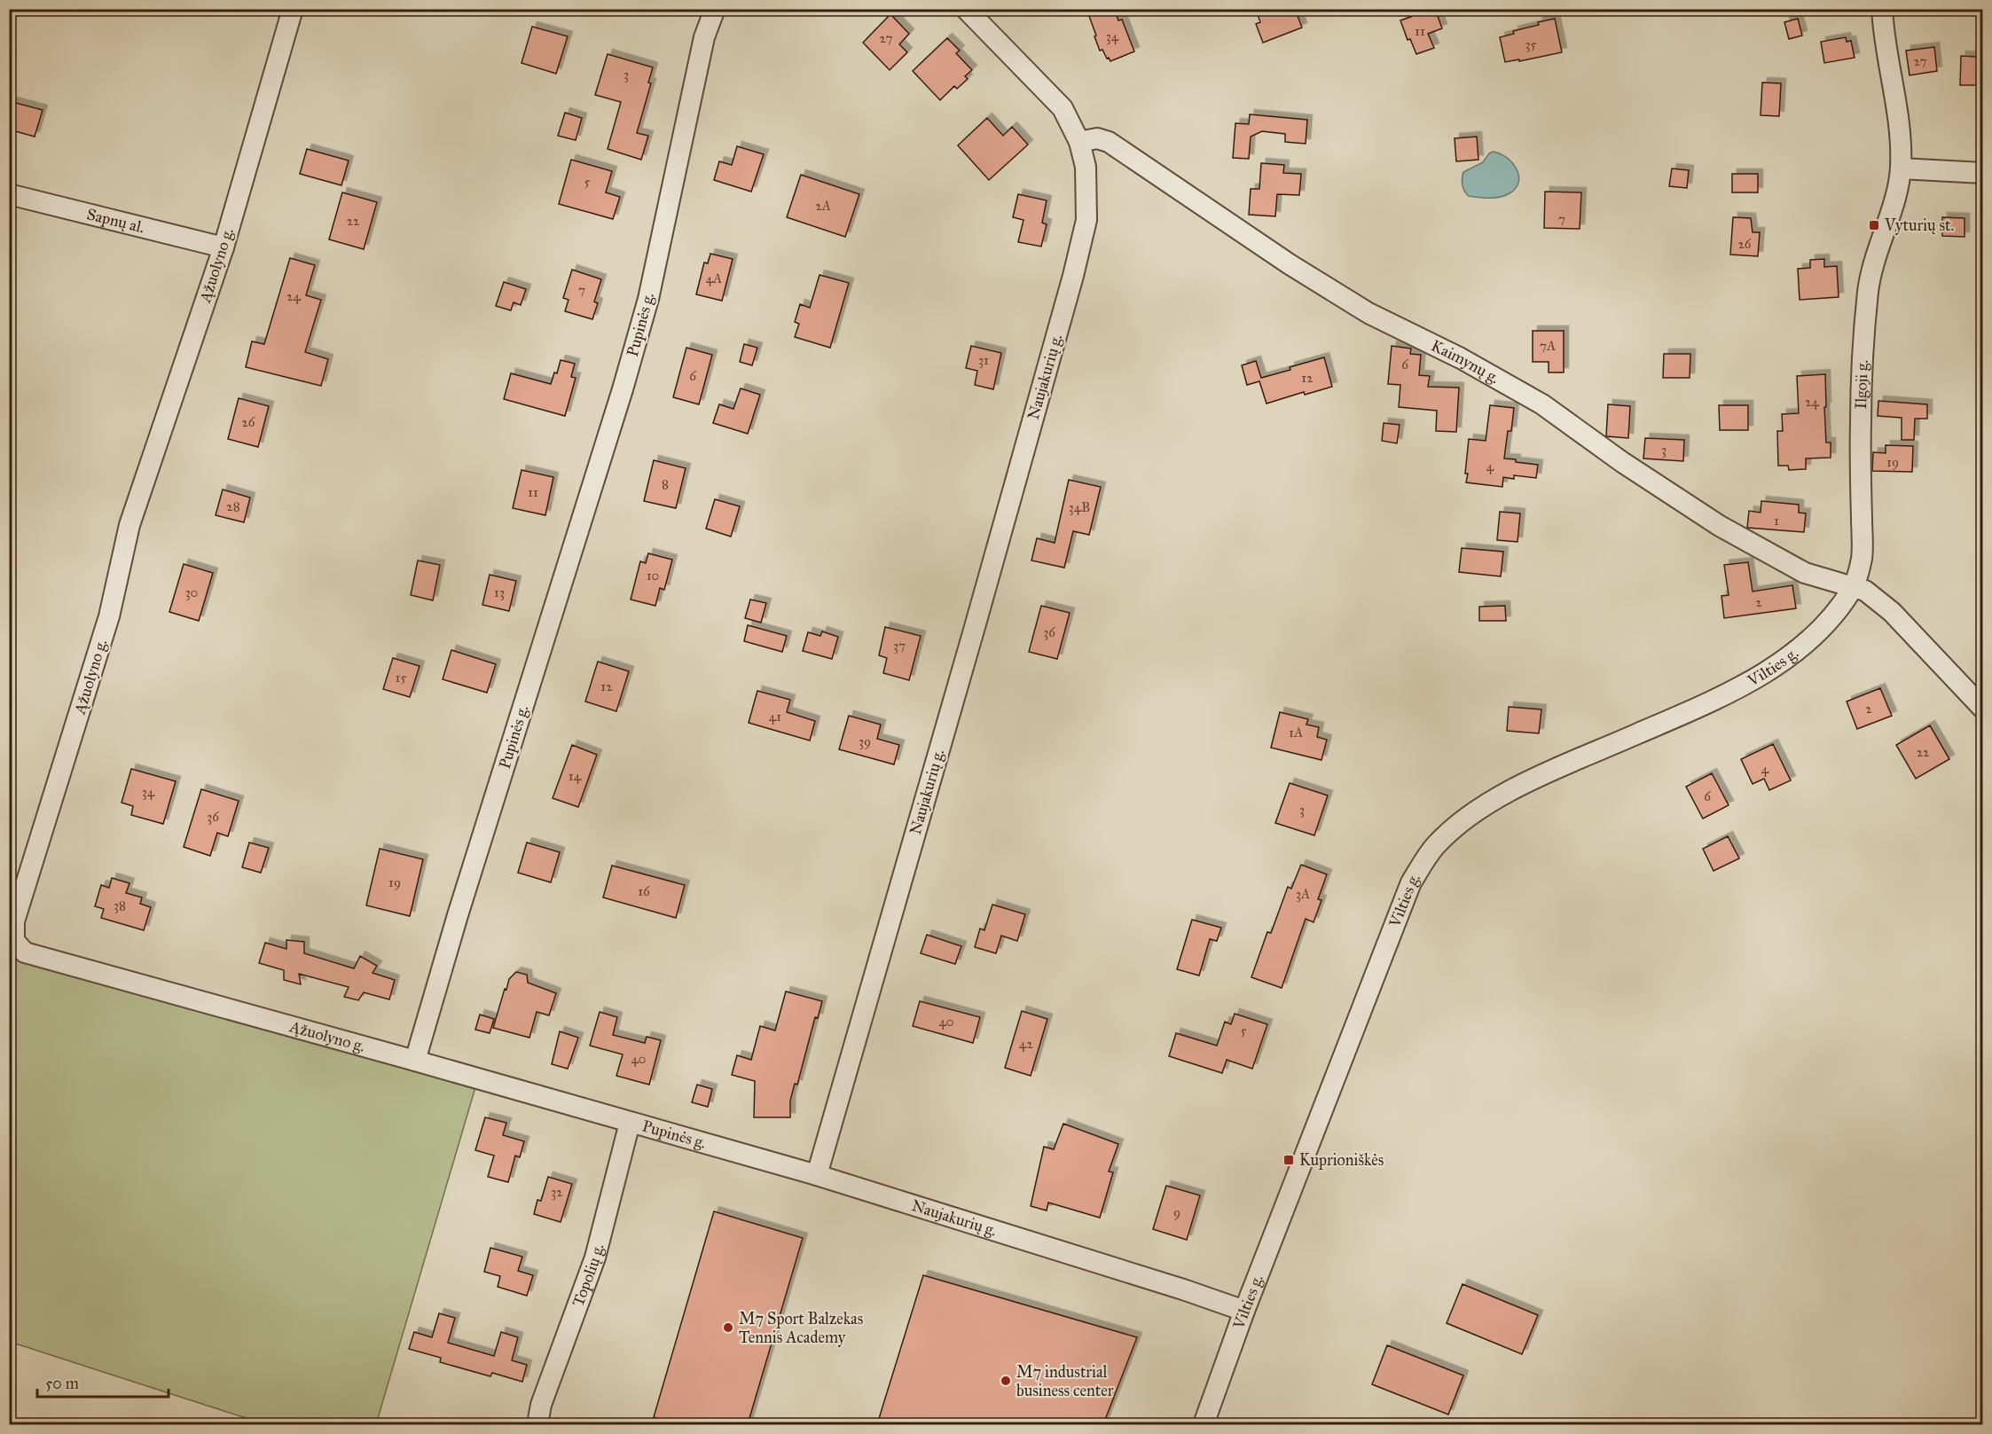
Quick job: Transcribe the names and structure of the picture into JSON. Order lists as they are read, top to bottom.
{
  "streets": {
    "street": [
      "Sapnų al.",
      "Ąžuolyno g.",
      "Pupinės g.",
      "Kaimynų g.",
      "Naujakurių g.",
      "Ilgoji g.",
      "Vilties g.",
      "Topolių g."
    ]
  },
  "crossings": [
    ["Sapnų al.", "Ąžuolyno g."],
    ["Ąžuolyno g.", "Pupinės g."],
    ["Pupinės g.", "Naujakurių g."],
    ["Pupinės g.", "Topolių g."],
    ["Kaimynų g.", "Naujakurių g."],
    ["Kaimynų g.", "Ilgoji g."],
    ["Kaimynų g.", "Vilties g."],
    ["Naujakurių g.", "Vilties g."],
    ["Ilgoji g.", "Vilties g."]
  ],
  "places": {
    "transit": ["Vyturių st.", "Kuprioniškės"],
    "other": ["M7 Sport Balzekas Tennis Academy", "M7 industrial business center"]
  },
  "house_numbers": [
    "11",
    "34",
    "27",
    "35",
    "27",
    "3",
    "5",
    "2A",
    "7",
    "22",
    "26",
    "4A",
    "7",
    "24",
    "7A",
    "31",
    "6",
    "6",
    "12",
    "24",
    "26",
    "3",
    "19",
    "4",
    "8",
    "11",
    "28",
    "34B",
    "1",
    "10",
    "30",
    "13",
    "2",
    "36",
    "37",
    "15",
    "12",
    "2",
    "41",
    "1A",
    "39",
    "22",
    "4",
    "14",
    "34",
    "6",
    "3",
    "36",
    "19",
    "16",
    "3A",
    "38",
    "40",
    "5",
    "42",
    "40",
    "32",
    "9"
  ],
  "scale_bar": "50 m"
}
